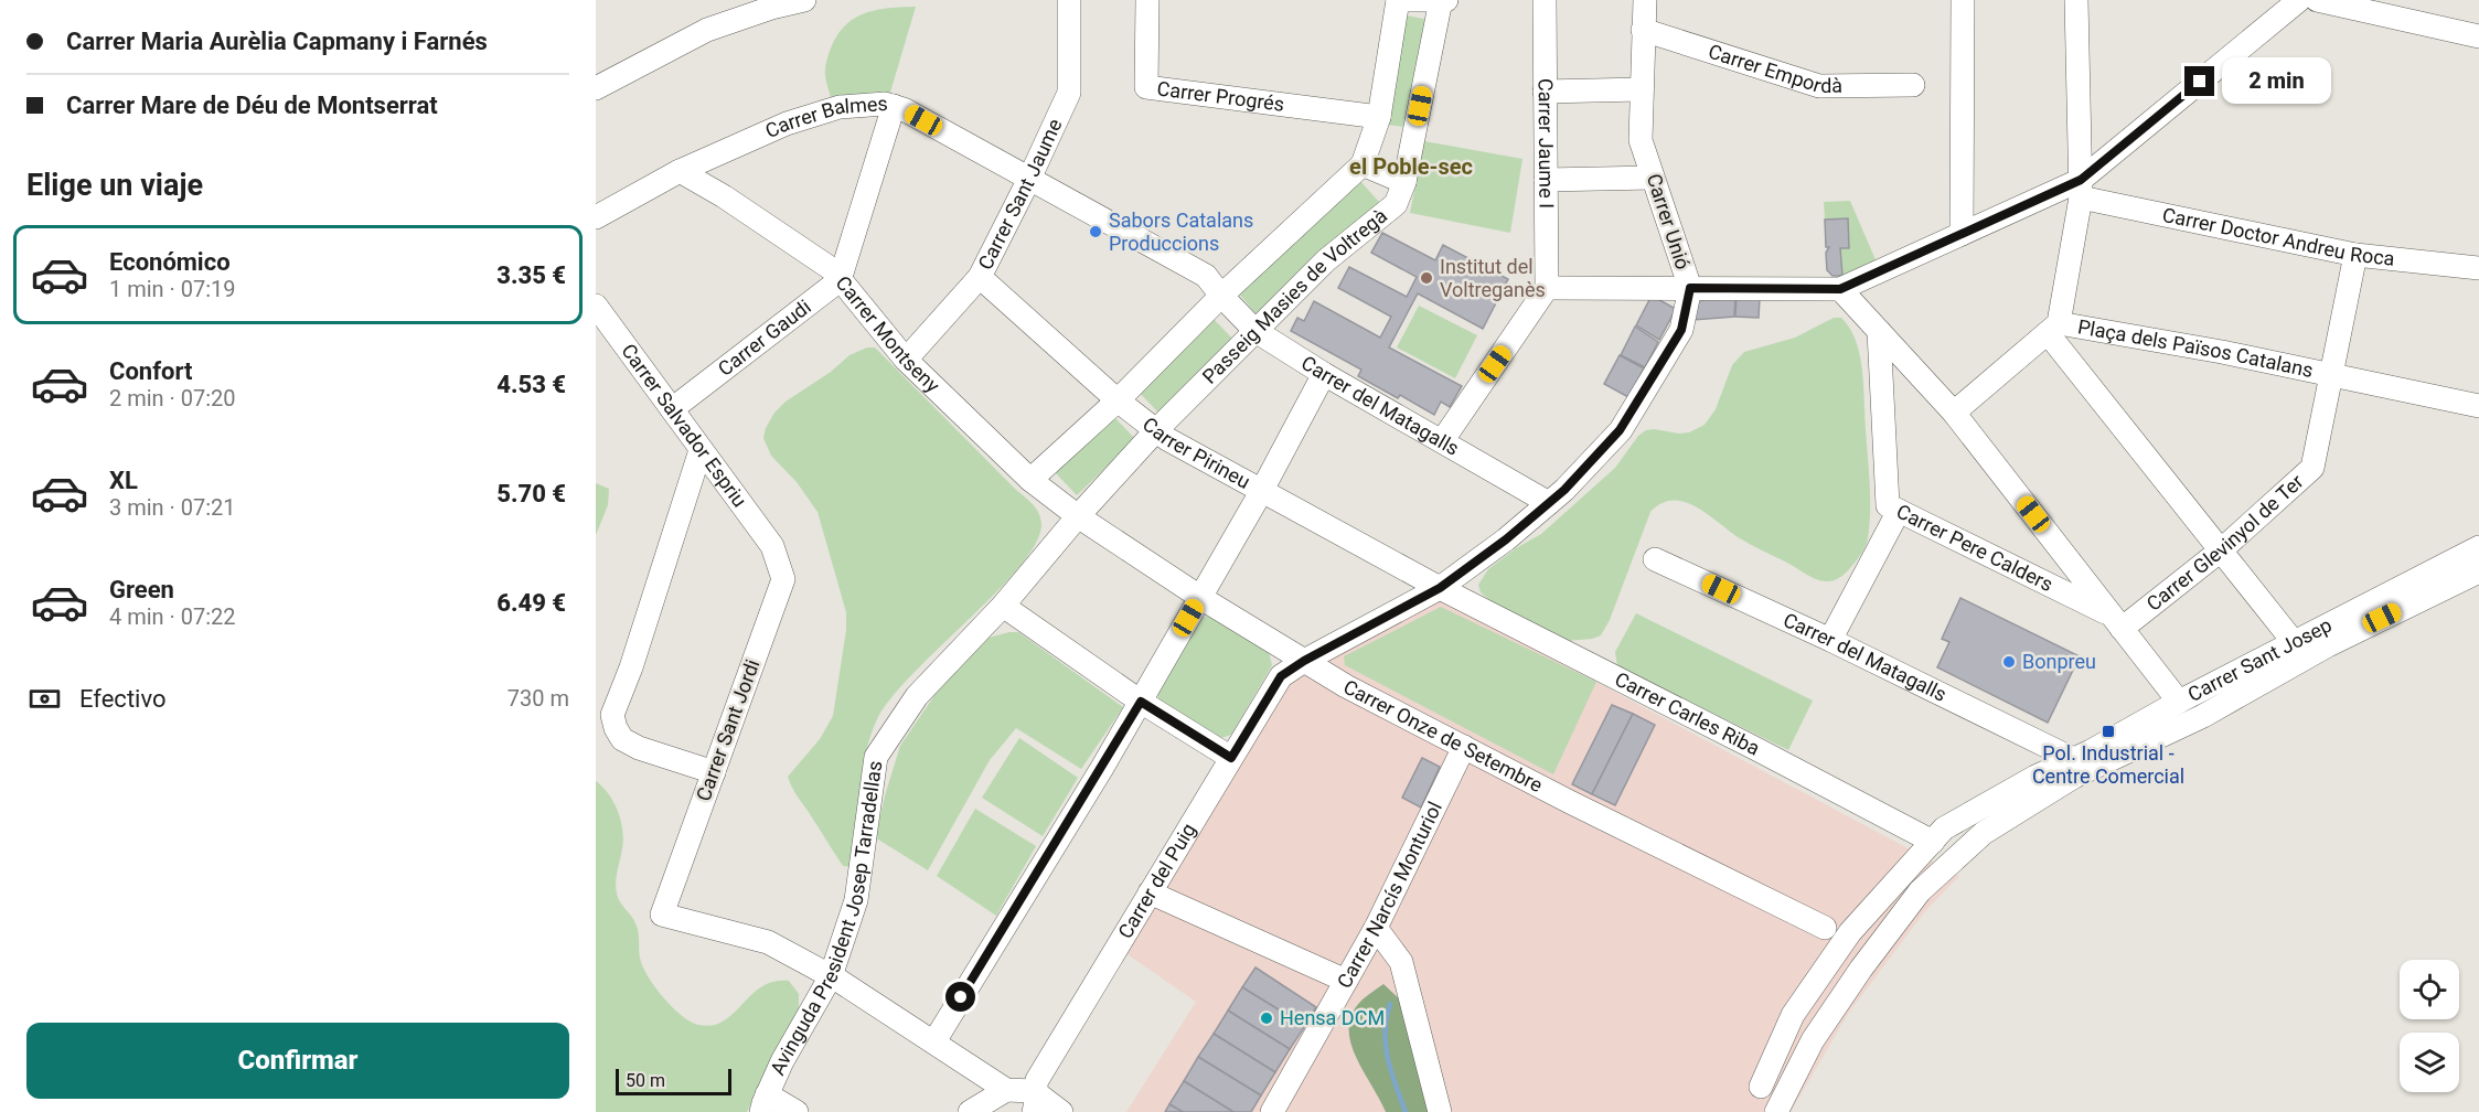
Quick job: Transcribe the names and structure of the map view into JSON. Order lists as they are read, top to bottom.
{
  "streets": {
    "street": [
      "Carrer Empordà",
      "Carrer Progrés",
      "Carrer Balmes",
      "Carrer Jaume I",
      "Carrer Sant Jaume",
      "Carrer Unió",
      "Carrer Doctor Andreu Roca",
      "Passeig Masies de Voltregà",
      "Carrer Montseny",
      "Carrer Gaudi",
      "Plaça dels Països Catalans",
      "Carrer del Matagalls",
      "Carrer Salvador Espriu",
      "Carrer Pirineu",
      "Carrer Glevinyol de Ter",
      "Carrer Pere Calders",
      "Carrer Sant Josep",
      "Carrer Carles Riba",
      "Carrer Sant Jordi",
      "Carrer Onze de Setembre",
      "Carrer del Puig",
      "Carrer Narcís Monturiol",
      "Avinguda President Josep Tarradellas"
    ]
  },
  "crossings": [
    ["Carrer Empordà", "Carrer Unió"],
    ["Carrer Balmes", "Carrer Sant Jaume"],
    ["Carrer Balmes", "Carrer Montseny"],
    ["Carrer Balmes", "Carrer del Matagalls"],
    ["Carrer Sant Jaume", "Carrer Montseny"],
    ["Carrer Sant Jaume", "Carrer Pirineu"],
    ["Carrer Unió", "Carrer del Matagalls"],
    ["Carrer Unió", "Carrer Pirineu"],
    ["Carrer Unió", "Carrer Carles Riba"],
    ["Carrer Unió", "Carrer Onze de Setembre"],
    ["Carrer Unió", "Carrer del Puig"],
    ["Carrer Doctor Andreu Roca", "Carrer Glevinyol de Ter"],
    ["Passeig Masies de Voltregà", "Carrer Montseny"],
    ["Passeig Masies de Voltregà", "Carrer del Matagalls"],
    ["Passeig Masies de Voltregà", "Carrer Pirineu"],
    ["Passeig Masies de Voltregà", "Carrer Onze de Setembre"],
    ["Passeig Masies de Voltregà", "Avinguda President Josep Tarradellas"],
    ["Carrer Montseny", "Carrer Gaudi"],
    ["Carrer Montseny", "Carrer Onze de Setembre"],
    ["Carrer Montseny", "Avinguda President Josep Tarradellas"],
    ["Carrer Gaudi", "Carrer Salvador Espriu"],
    ["Plaça dels Països Catalans", "Carrer Glevinyol de Ter"],
    ["Plaça dels Països Catalans", "Carrer Sant Josep"],
    ["Carrer del Matagalls", "Carrer Sant Josep"],
    ["Carrer Salvador Espriu", "Carrer Sant Jordi"],
    ["Carrer Pirineu", "Carrer Carles Riba"],
    ["Carrer Glevinyol de Ter", "Carrer Pere Calders"],
    ["Carrer Sant Josep", "Carrer Carles Riba"],
    ["Carrer Sant Josep", "Carrer Onze de Setembre"],
    ["Carrer Sant Jordi", "Avinguda President Josep Tarradellas"],
    ["Carrer Onze de Setembre", "Carrer del Puig"],
    ["Carrer Onze de Setembre", "Carrer Narcís Monturiol"],
    ["Carrer Onze de Setembre", "Avinguda President Josep Tarradellas"]
  ],
  "districts": ["el Poble-sec"],
  "places": {
    "other": [
      "Sabors Catalans Produccions",
      "Institut del Voltreganès",
      "Bonpreu",
      "Hensa DCM"
    ],
    "transit": ["Pol. Industrial - Centre Comercial"]
  },
  "scale_bar": "50 m",
  "page": {
    "banner": ["Carrer Maria Aurèlia Capmany i Farnés", "Carrer Mare de Déu de Montserrat"],
    "bubble": "2 min",
    "heading": "Elige un viaje",
    "list": [
      {
        "name": "Económico",
        "note": "1 min · 07:19",
        "value": "3.35 €"
      },
      {
        "name": "Confort",
        "note": "2 min · 07:20",
        "value": "4.53 €"
      },
      {
        "name": "XL",
        "note": "3 min · 07:21",
        "value": "5.70 €"
      },
      {
        "name": "Green",
        "note": "4 min · 07:22",
        "value": "6.49 €"
      }
    ],
    "pay": ["Efectivo", "730 m"],
    "buttons": "Confirmar",
    "scale": "50 m"
  }
}
